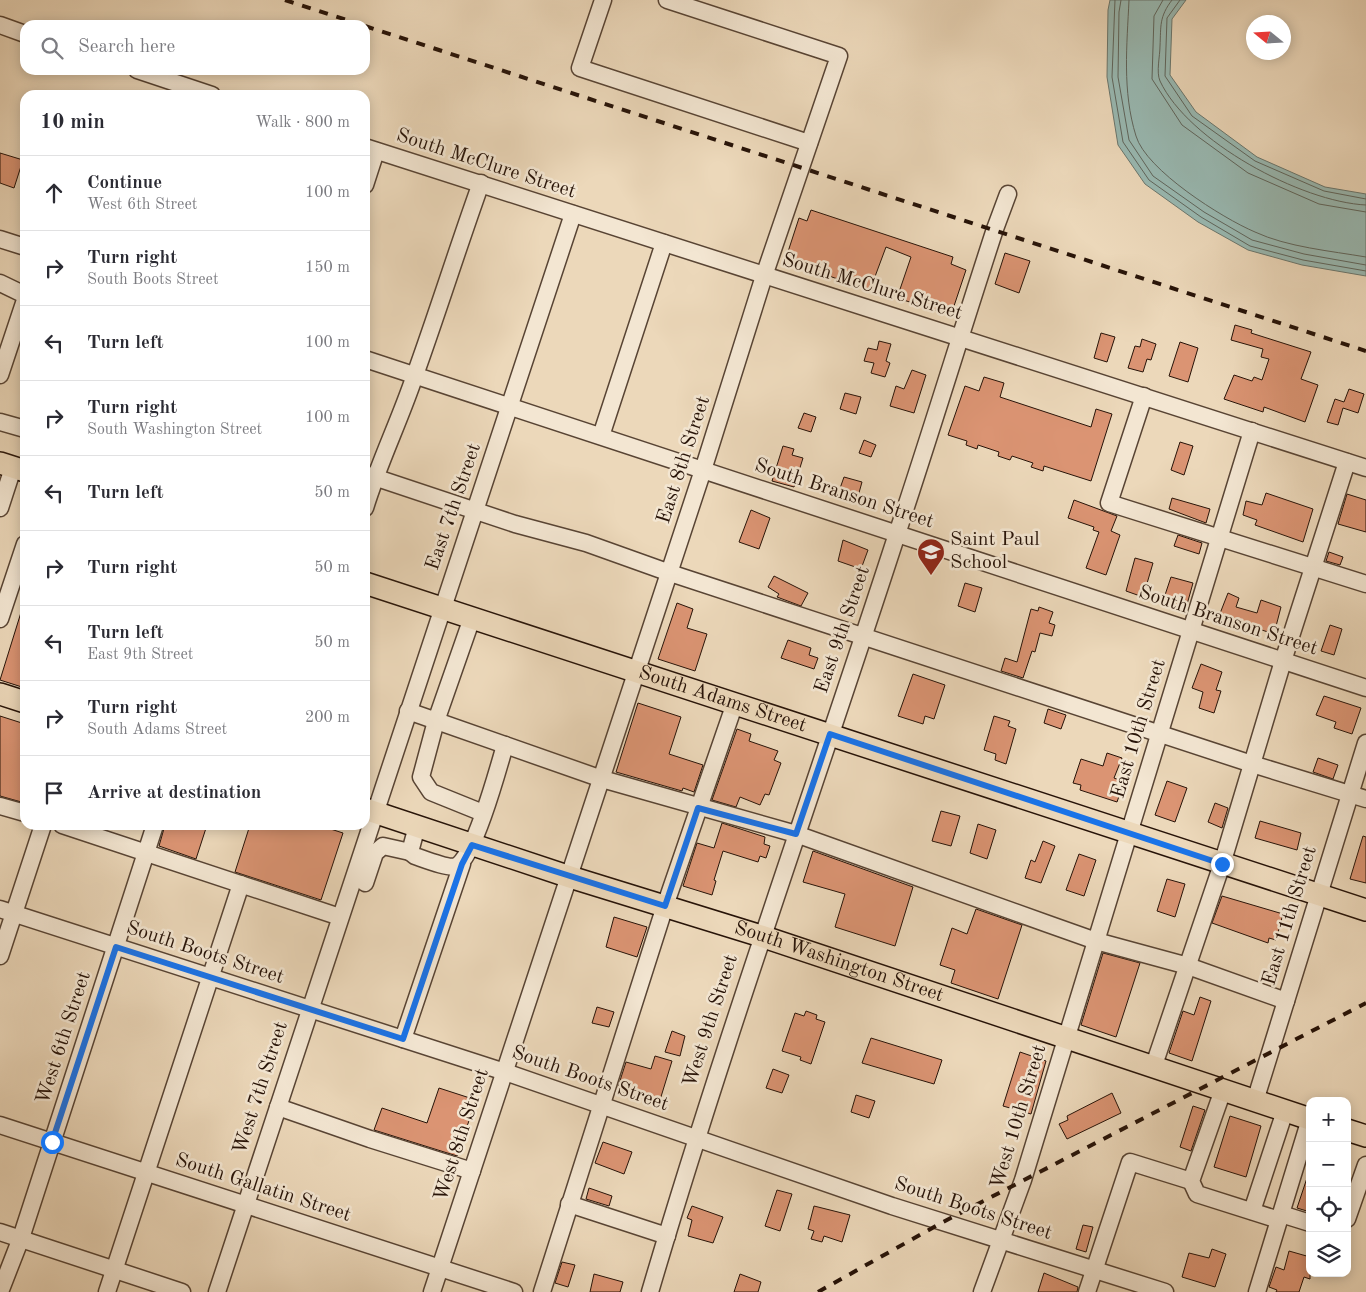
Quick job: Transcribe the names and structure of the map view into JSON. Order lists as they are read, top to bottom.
{
  "streets": {
    "main road": ["South Adams Street", "South Washington Street"],
    "street": [
      "South McClure Street",
      "East 8th Street",
      "South Branson Street",
      "East 7th Street",
      "East 9th Street",
      "East 10th Street",
      "East 11th Street",
      "South Boots Street",
      "West 9th Street",
      "West 6th Street",
      "West 7th Street",
      "West 10th Street",
      "West 8th Street",
      "South Gallatin Street"
    ]
  },
  "crossings": [
    ["South McClure Street", "East 8th Street"],
    ["South McClure Street", "East 7th Street"],
    ["South McClure Street", "East 9th Street"],
    ["South McClure Street", "East 10th Street"],
    ["East 8th Street", "South Branson Street"],
    ["East 8th Street", "South Adams Street"],
    ["East 8th Street", "South Washington Street"],
    ["East 8th Street", "West 8th Street"],
    ["South Branson Street", "East 7th Street"],
    ["South Branson Street", "East 9th Street"],
    ["South Branson Street", "East 10th Street"],
    ["East 7th Street", "South Adams Street"],
    ["East 9th Street", "South Adams Street"],
    ["East 9th Street", "South Washington Street"],
    ["East 9th Street", "West 9th Street"],
    ["South Adams Street", "East 10th Street"],
    ["South Adams Street", "East 11th Street"],
    ["East 10th Street", "South Washington Street"],
    ["East 10th Street", "West 10th Street"],
    ["East 11th Street", "South Washington Street"],
    ["South Boots Street", "West 9th Street"],
    ["South Boots Street", "West 6th Street"],
    ["South Boots Street", "West 7th Street"],
    ["South Boots Street", "West 10th Street"],
    ["South Boots Street", "West 8th Street"],
    ["South Washington Street", "West 9th Street"],
    ["South Washington Street", "West 10th Street"],
    ["South Washington Street", "West 8th Street"],
    ["West 6th Street", "South Gallatin Street"],
    ["West 7th Street", "South Gallatin Street"],
    ["West 8th Street", "South Gallatin Street"]
  ],
  "places": {
    "school or university": ["Saint Paul School"]
  },
  "north": "left",
  "page": {
    "search": "Search here",
    "heading": ["10 min", "Walk · 800 m"],
    "list": [
      ["Continue", "West 6th Street", "100 m"],
      ["Turn right", "South Boots Street", "150 m"],
      ["Turn left", "100 m"],
      ["Turn right", "South Washington Street", "100 m"],
      ["Turn left", "50 m"],
      ["Turn right", "50 m"],
      ["Turn left", "East 9th Street", "50 m"],
      ["Turn right", "South Adams Street", "200 m"],
      "Arrive at destination"
    ],
    "map_buttons": ["+", "−"]
  }
}
